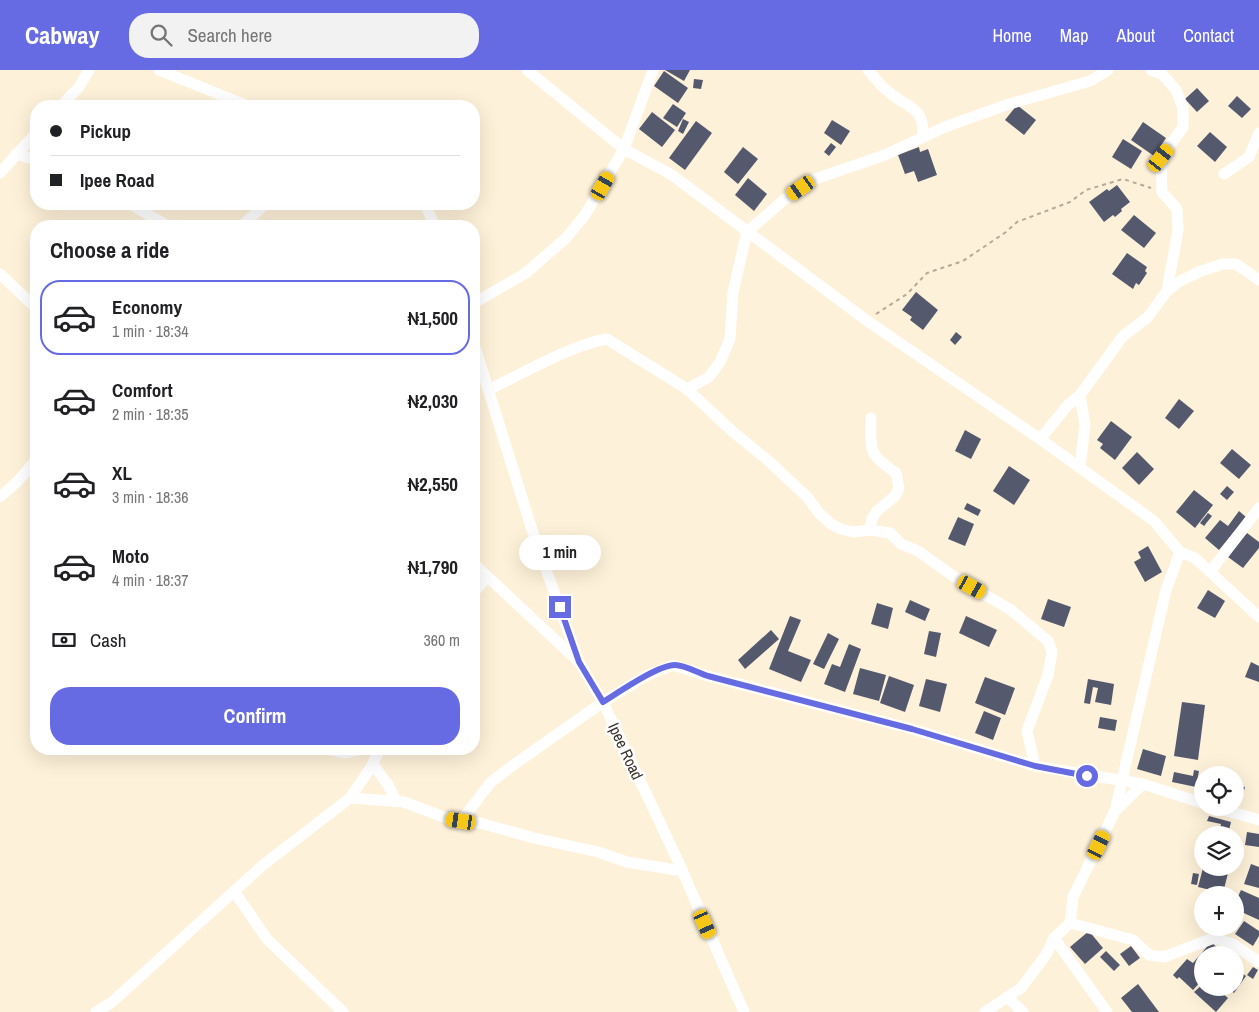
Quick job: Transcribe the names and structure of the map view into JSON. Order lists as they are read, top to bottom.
{
  "streets": {
    "street": ["Ipee Road"]
  },
  "page": {
    "header": "Cabway",
    "search": "Search here",
    "nav": [
      "Home",
      "Map",
      "About",
      "Contact"
    ],
    "banner": ["Pickup", "Ipee Road"],
    "heading": "Choose a ride",
    "list": [
      {
        "name": "Economy",
        "note": "1 min · 18:34",
        "value": "₦1,500"
      },
      {
        "name": "Comfort",
        "note": "2 min · 18:35",
        "value": "₦2,030"
      },
      {
        "name": "XL",
        "note": "3 min · 18:36",
        "value": "₦2,550"
      },
      {
        "name": "Moto",
        "note": "4 min · 18:37",
        "value": "₦1,790"
      }
    ],
    "bubble": "1 min",
    "pay": ["Cash", "360 m"],
    "buttons": "Confirm",
    "map_buttons": ["+", "−"]
  }
}
